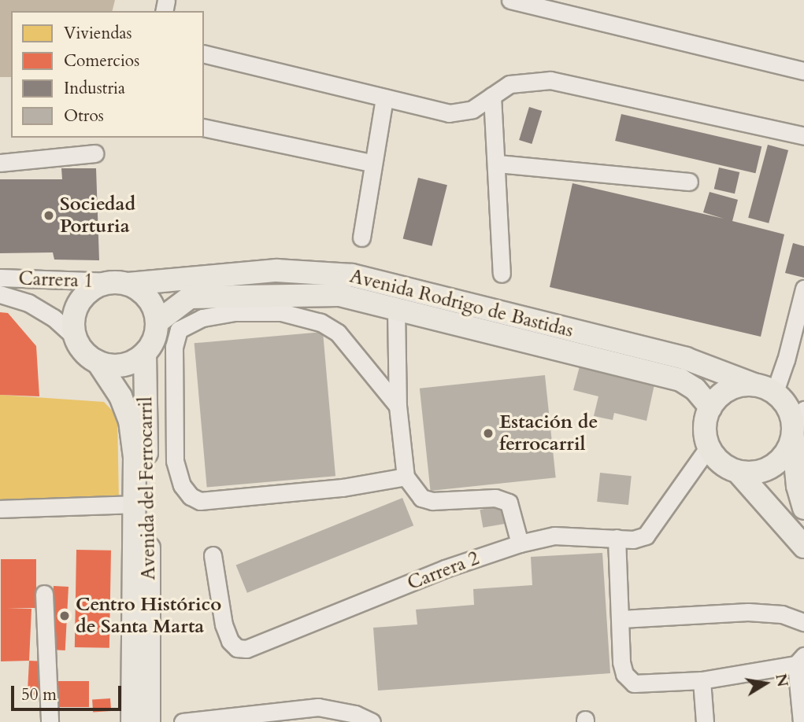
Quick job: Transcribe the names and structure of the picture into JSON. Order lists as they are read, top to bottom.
{
  "streets": {
    "main road": ["Avenida Rodrigo de Bastidas", "Avenida del Ferrocarril"],
    "street": ["Carrera 1", "Carrera 2"]
  },
  "crossings": [
    ["Carrera 1", "Avenida Rodrigo de Bastidas"],
    ["Carrera 1", "Avenida del Ferrocarril"],
    ["Avenida Rodrigo de Bastidas", "Avenida del Ferrocarril"],
    ["Avenida Rodrigo de Bastidas", "Carrera 2"]
  ],
  "places": ["Sociedad Porturia", "Estación de ferrocarril", "Centro Histórico de Santa Marta"],
  "legend": [
    "Viviendas",
    "Comercios",
    "Industria",
    "Otros"
  ],
  "scale_bar": "50 m",
  "north": "right"
}
